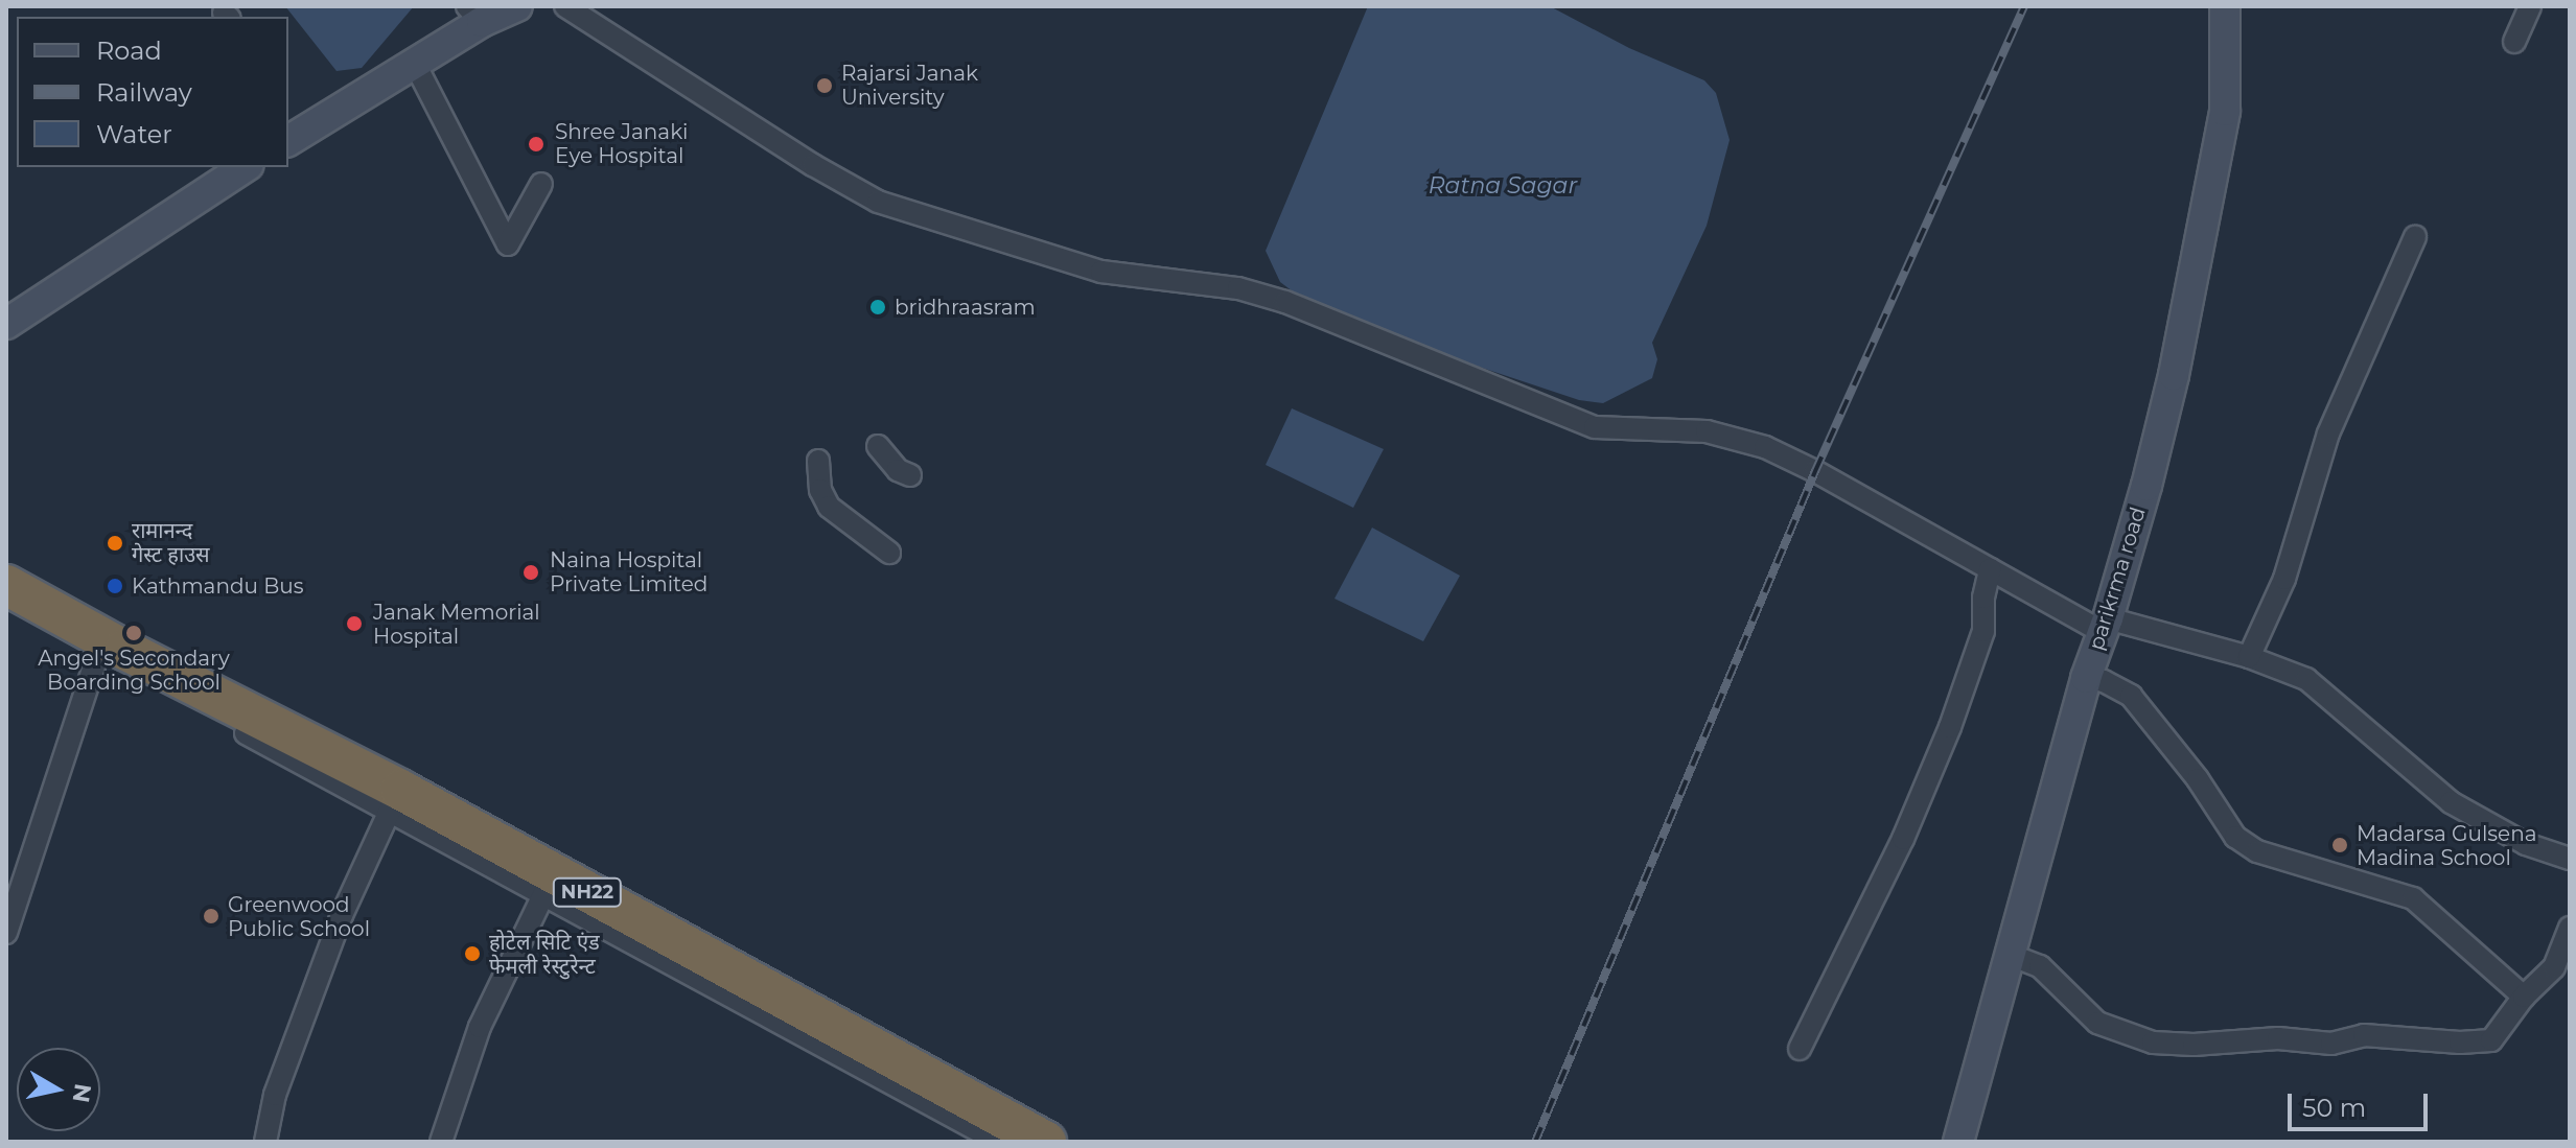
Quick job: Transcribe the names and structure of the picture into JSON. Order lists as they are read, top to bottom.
{
  "streets": {
    "highway": ["NH22"],
    "street": ["parikrma road"]
  },
  "water": ["Ratna Sagar"],
  "places": [
    "Rajarsi Janak University",
    "Shree Janaki Eye Hospital",
    "bridhraasram",
    "रामानन्द गेस्ट हाउस",
    "Naina Hospital Private Limited",
    "Kathmandu Bus",
    "Janak Memorial Hospital",
    "Angel's Secondary Boarding School",
    "Madarsa Gulsena Madina School",
    "Greenwood Public School",
    "होटेल सिटि एंड फेमली रेस्टुरेन्ट"
  ],
  "legend": ["Road", "Railway", "Water"],
  "scale_bar": "50 m",
  "north": "right"
}
